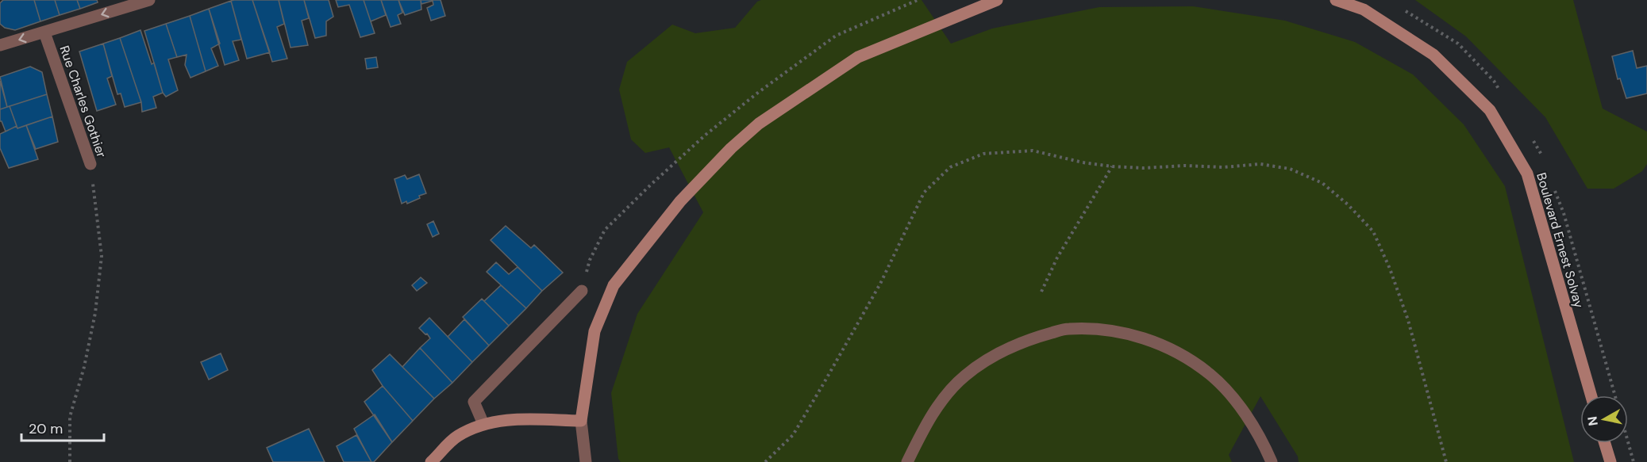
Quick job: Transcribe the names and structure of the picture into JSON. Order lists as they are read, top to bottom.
{
  "streets": {
    "street": ["Rue Charles Gothier", "Boulevard Ernest Solvay"]
  },
  "scale_bar": "20 m",
  "north": "left"
}
